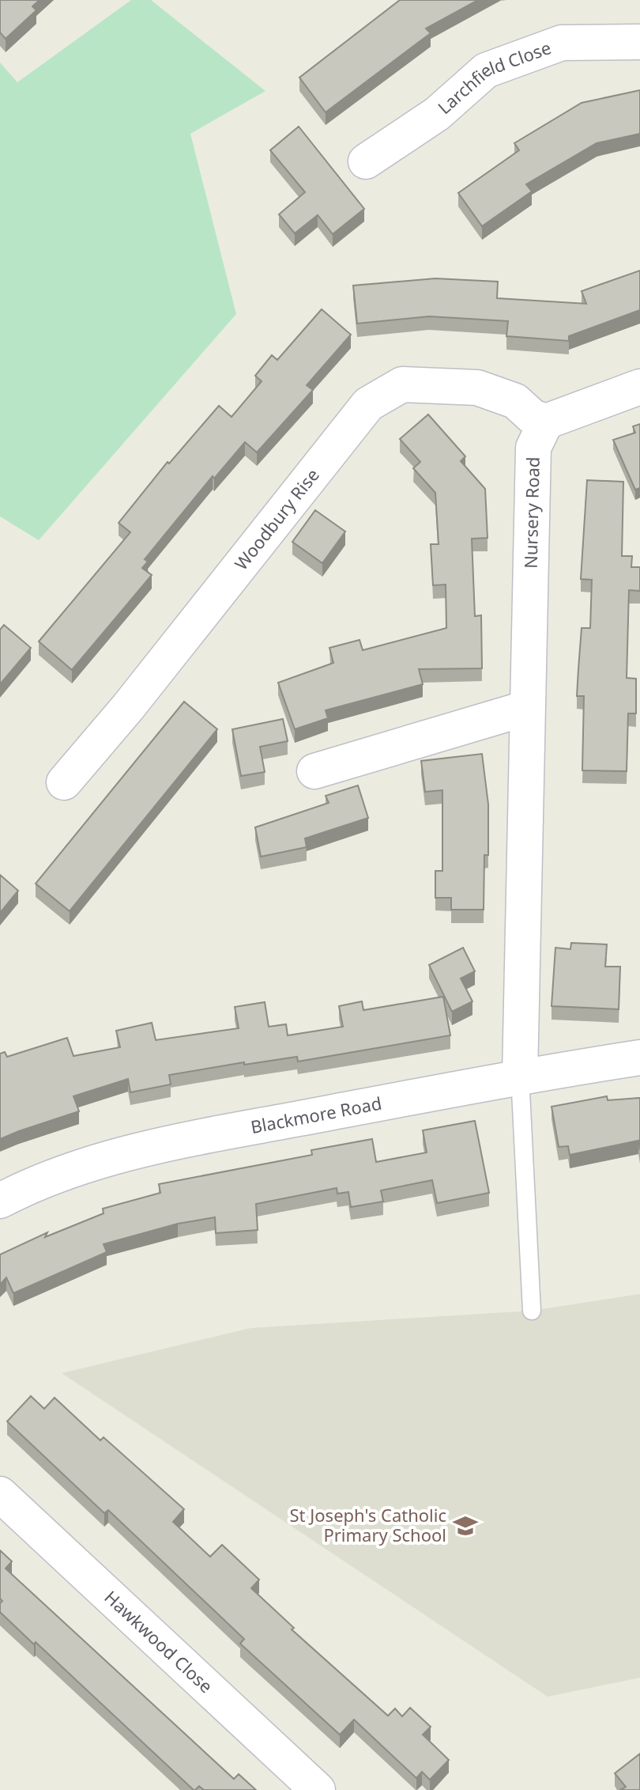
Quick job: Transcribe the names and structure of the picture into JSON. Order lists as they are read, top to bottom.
{
  "streets": {
    "street": [
      "Larchfield Close",
      "Nursery Road",
      "Woodbury Rise",
      "Blackmore Road",
      "Hawkwood Close"
    ]
  },
  "crossings": [
    ["Nursery Road", "Woodbury Rise"],
    ["Nursery Road", "Blackmore Road"]
  ],
  "places": {
    "school or university": ["St Joseph's Catholic Primary School"]
  }
}
